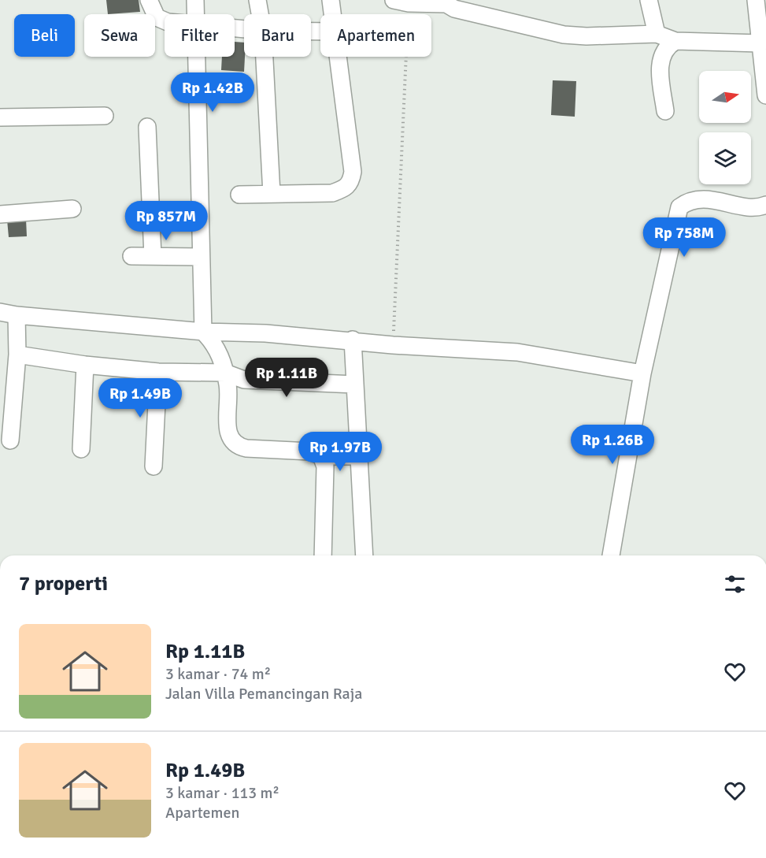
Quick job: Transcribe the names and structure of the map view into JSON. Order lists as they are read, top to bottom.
{
  "north": "right",
  "page": {
    "chip": [
      "Beli",
      "Sewa",
      "Filter",
      "Baru",
      "Apartemen"
    ],
    "price": [
      "Rp 1.42B",
      "Rp 857M",
      "Rp 758M",
      "Rp 1.11B",
      "Rp 1.49B",
      "Rp 1.26B",
      "Rp 1.97B"
    ],
    "heading": "7 properti",
    "list": [
      {
        "name": "Rp 1.11B",
        "note": "3 kamar · 74 m² · Jalan Villa Pemancingan Raja"
      },
      {
        "name": "Rp 1.49B",
        "note": "3 kamar · 113 m² · Apartemen"
      }
    ]
  }
}
